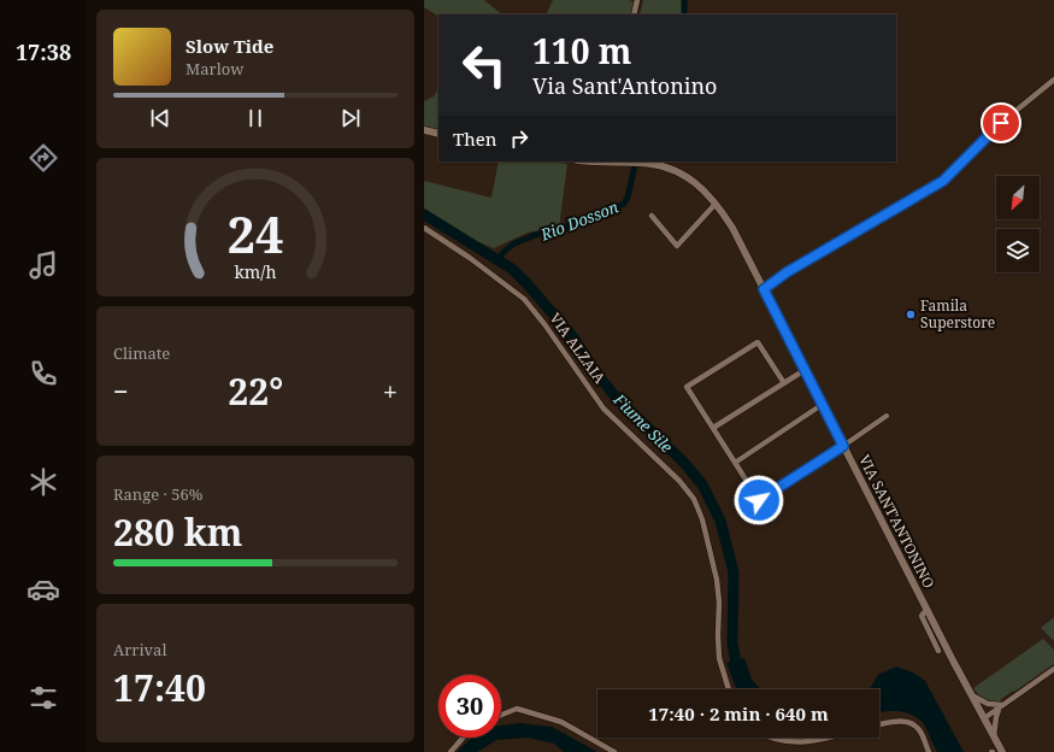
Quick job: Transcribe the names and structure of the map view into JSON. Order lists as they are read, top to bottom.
{
  "streets": {
    "main road": ["VIA SANT'ANTONINO"],
    "street": ["VIA ALZAIA"]
  },
  "water": ["Rio Dosson", "Fiume Sile"],
  "places": ["Famila Superstore"],
  "north": "bottom left",
  "page": {
    "tabs": "17:38",
    "turn": ["110 m", "Via Sant'Antonino"],
    "song": ["Slow Tide", "Marlow"],
    "then": "Then",
    "tile": [
      "Climate",
      ["Range · 56%", "280 km"],
      ["Arrival", "17:40"]
    ],
    "heat": ["−", "22°", "+"],
    "limit": "30",
    "trip": "17:40 · 2 min · 640 m",
    "gauge": ["24", "km/h"]
  }
}
